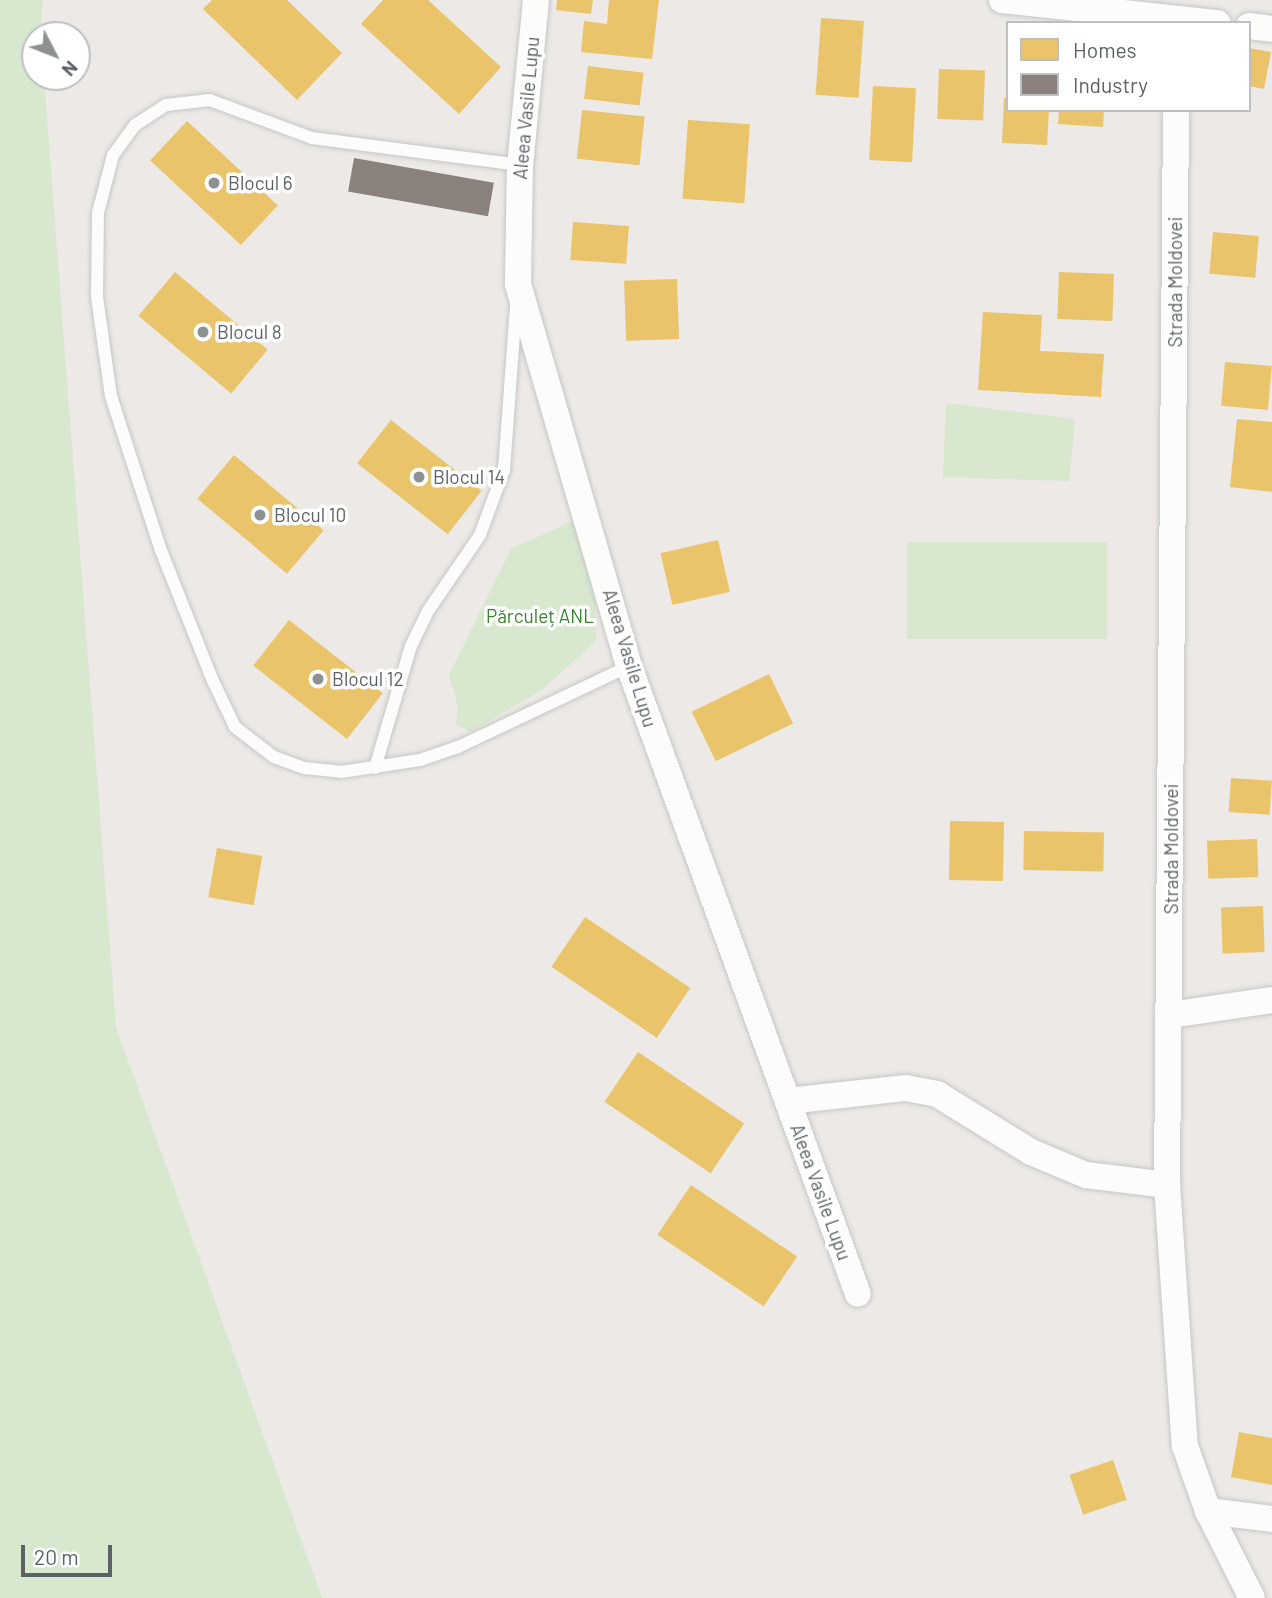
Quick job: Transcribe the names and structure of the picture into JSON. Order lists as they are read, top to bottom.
{
  "streets": {
    "street": ["Aleea Vasile Lupu", "Strada Moldovei"]
  },
  "parks": ["Părculeț ANL"],
  "places": [
    "Blocul 6",
    "Blocul 8",
    "Blocul 14",
    "Blocul 10",
    "Blocul 12"
  ],
  "legend": ["Homes", "Industry"],
  "scale_bar": "20 m",
  "north": "bottom right"
}
